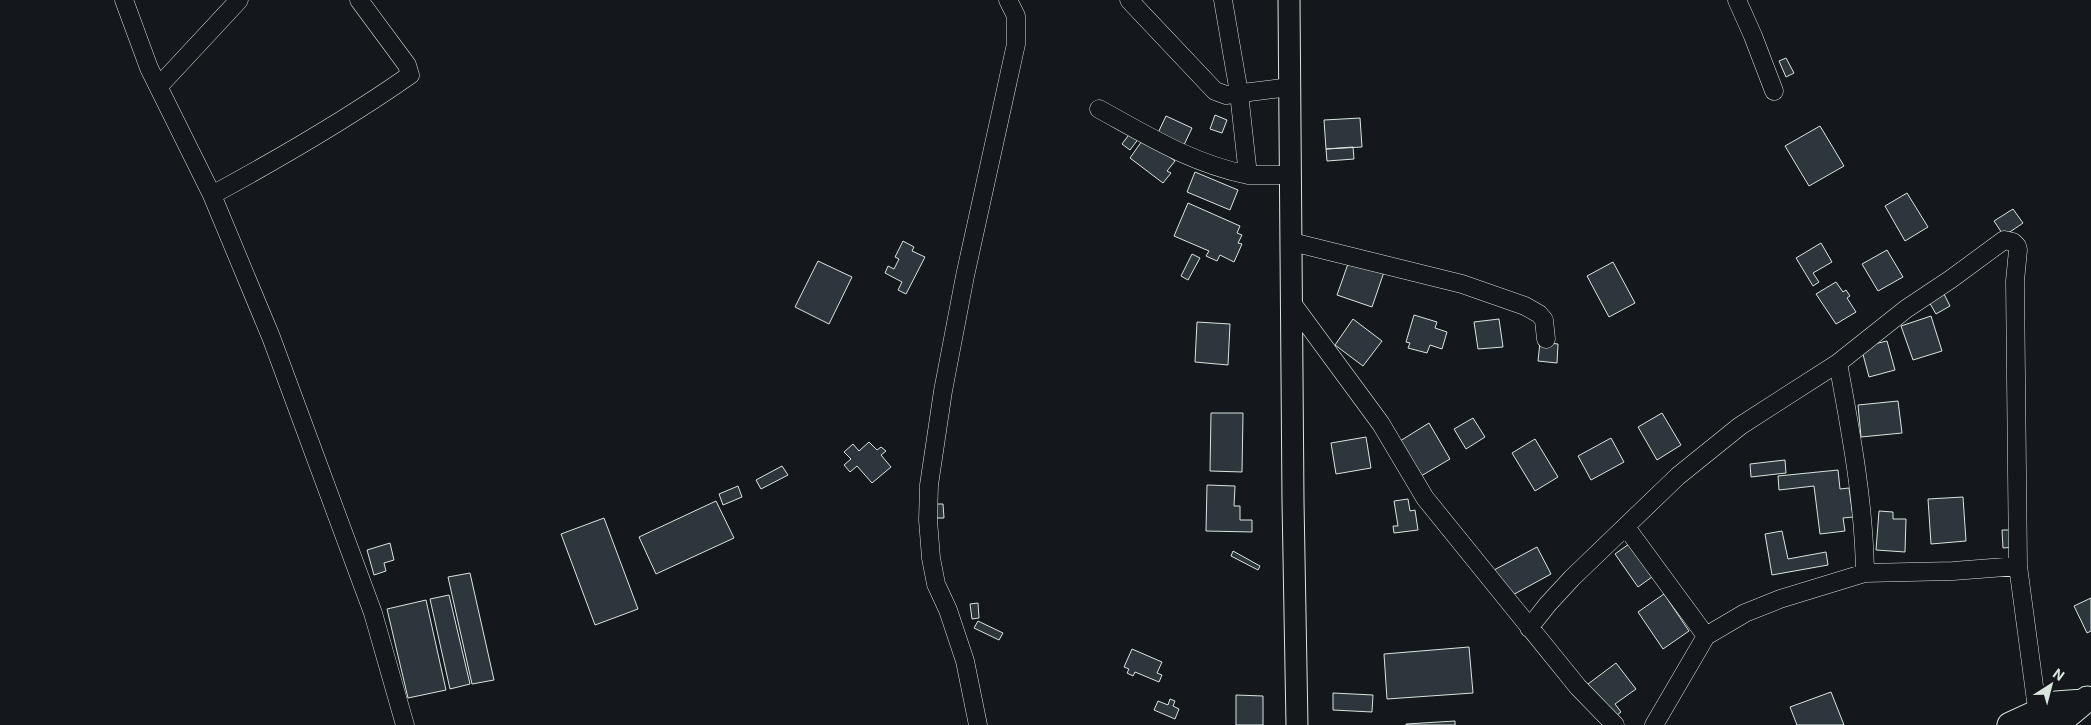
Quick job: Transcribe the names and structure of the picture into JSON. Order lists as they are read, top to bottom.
{
  "north": "top right"
}
